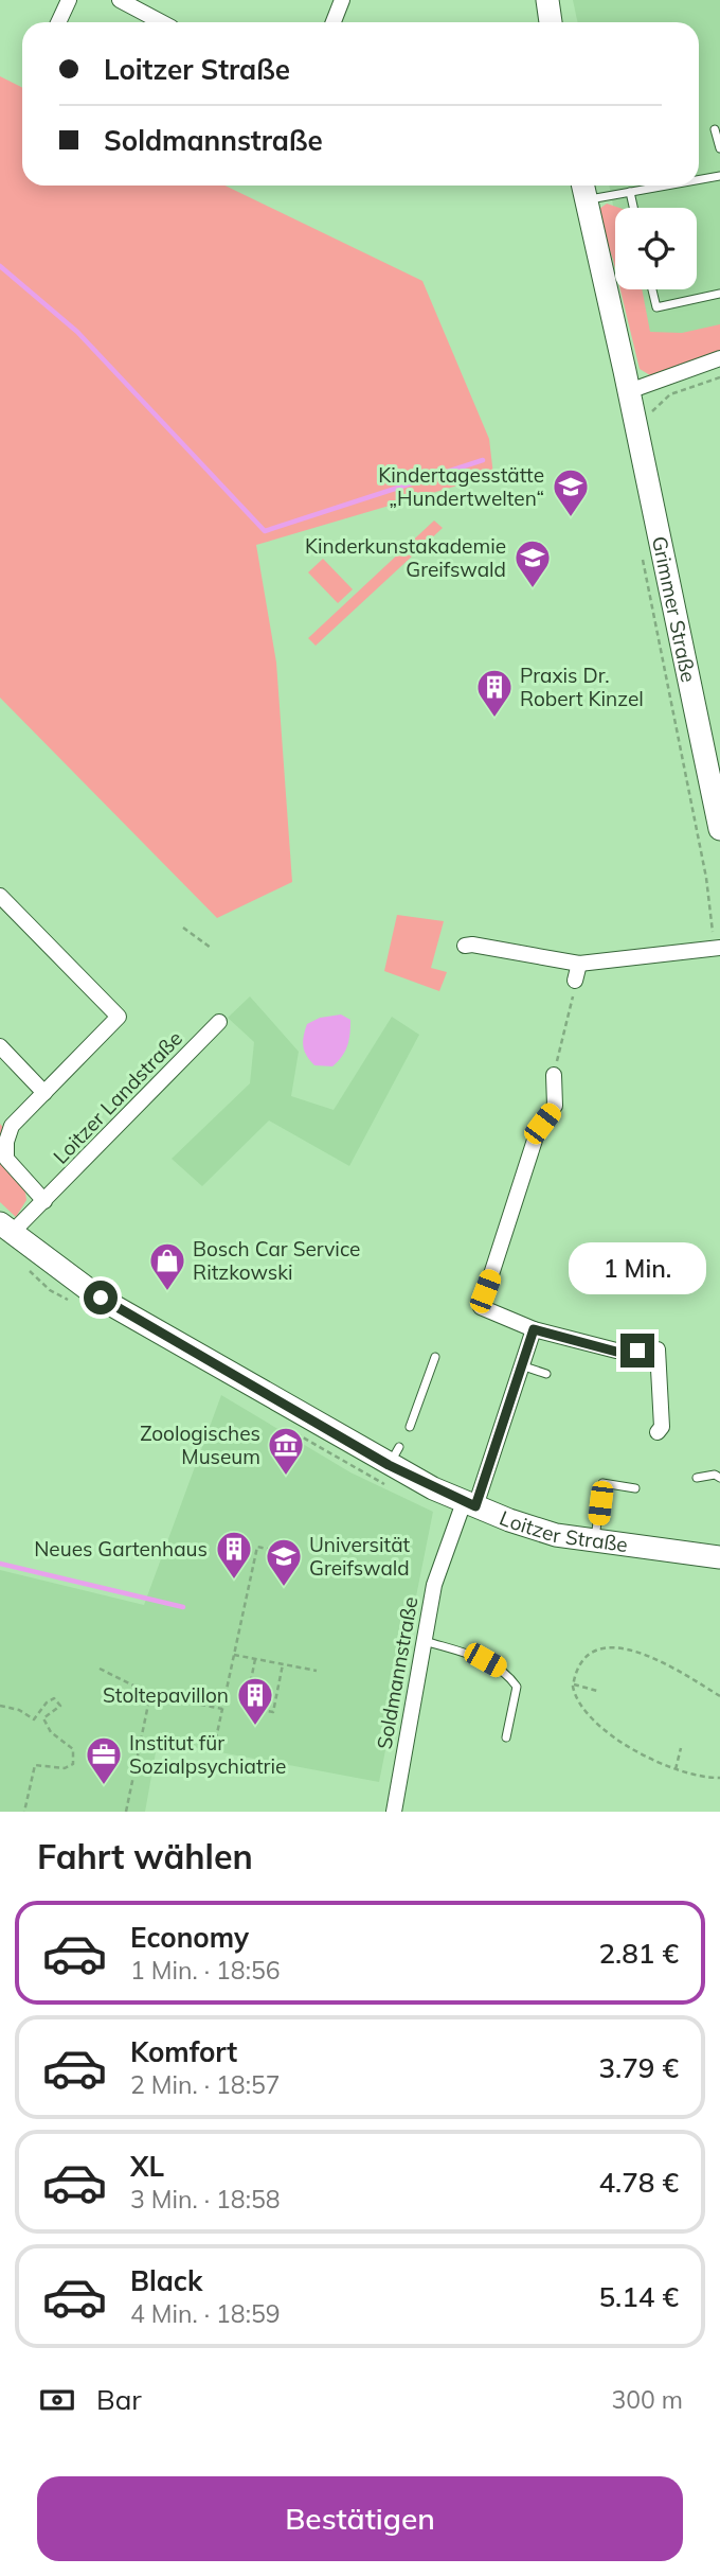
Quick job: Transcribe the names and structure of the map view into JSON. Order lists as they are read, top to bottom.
{
  "streets": {
    "main road": ["Grimmer Straße", "Loitzer Straße"],
    "street": ["Loitzer Landstraße", "Soldmannstraße"]
  },
  "crossings": [
    ["Loitzer Landstraße", "Loitzer Straße"],
    ["Loitzer Straße", "Soldmannstraße"]
  ],
  "places": {
    "school or university": ["Kindertagesstätte „Hundertwelten“", "Kinderkunstakademie Greifswald", "Universität Greifswald"],
    "building": ["Praxis Dr. Robert Kinzel", "Neues Gartenhaus", "Stoltepavillon"],
    "shop": ["Bosch Car Service Ritzkowski"],
    "museum": ["Zoologisches Museum"],
    "office": ["Institut für Sozialpsychiatrie"]
  },
  "page": {
    "banner": ["Loitzer Straße", "Soldmannstraße"],
    "bubble": "1 Min.",
    "heading": "Fahrt wählen",
    "list": [
      {
        "name": "Economy",
        "note": "1 Min. · 18:56",
        "value": "2.81 €"
      },
      {
        "name": "Komfort",
        "note": "2 Min. · 18:57",
        "value": "3.79 €"
      },
      {
        "name": "XL",
        "note": "3 Min. · 18:58",
        "value": "4.78 €"
      },
      {
        "name": "Black",
        "note": "4 Min. · 18:59",
        "value": "5.14 €"
      }
    ],
    "pay": ["Bar", "300 m"],
    "buttons": "Bestätigen"
  }
}
